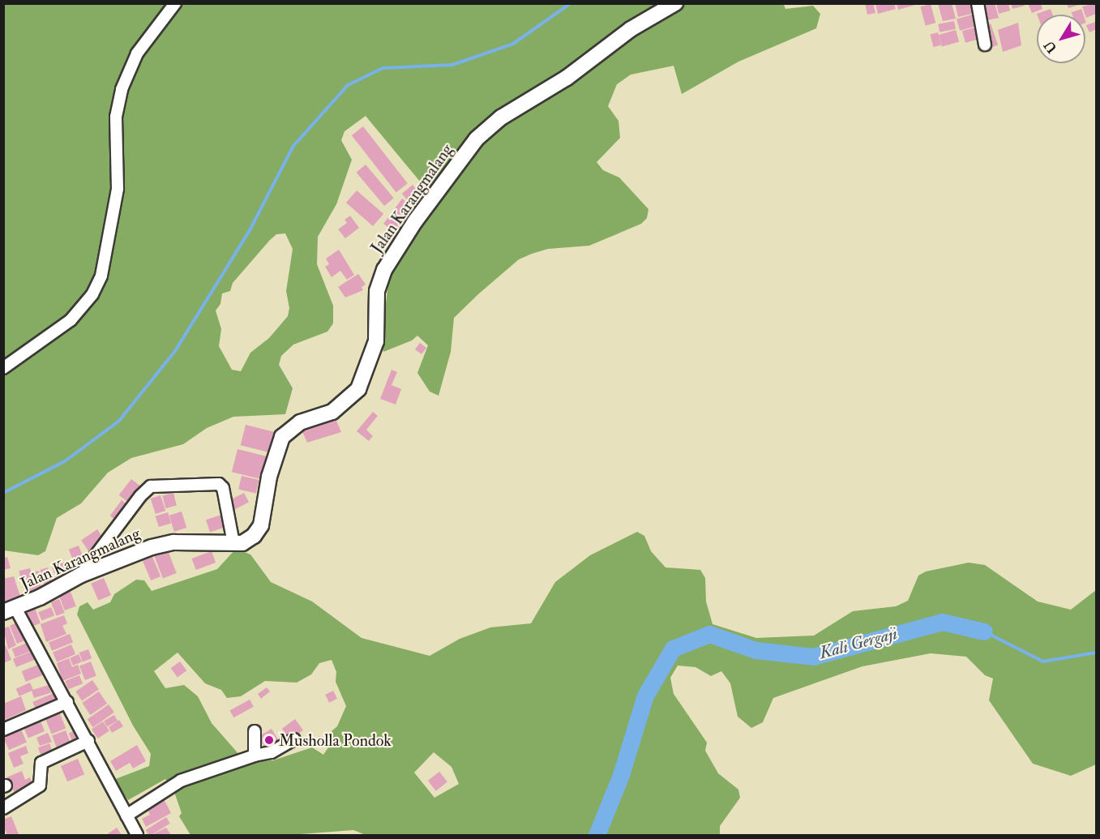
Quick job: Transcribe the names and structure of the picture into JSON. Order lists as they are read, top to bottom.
{
  "streets": {
    "street": ["Jalan Karangmalang"]
  },
  "water": ["Kali Gergaji"],
  "places": ["Musholla Pondok"],
  "north": "bottom left"
}
